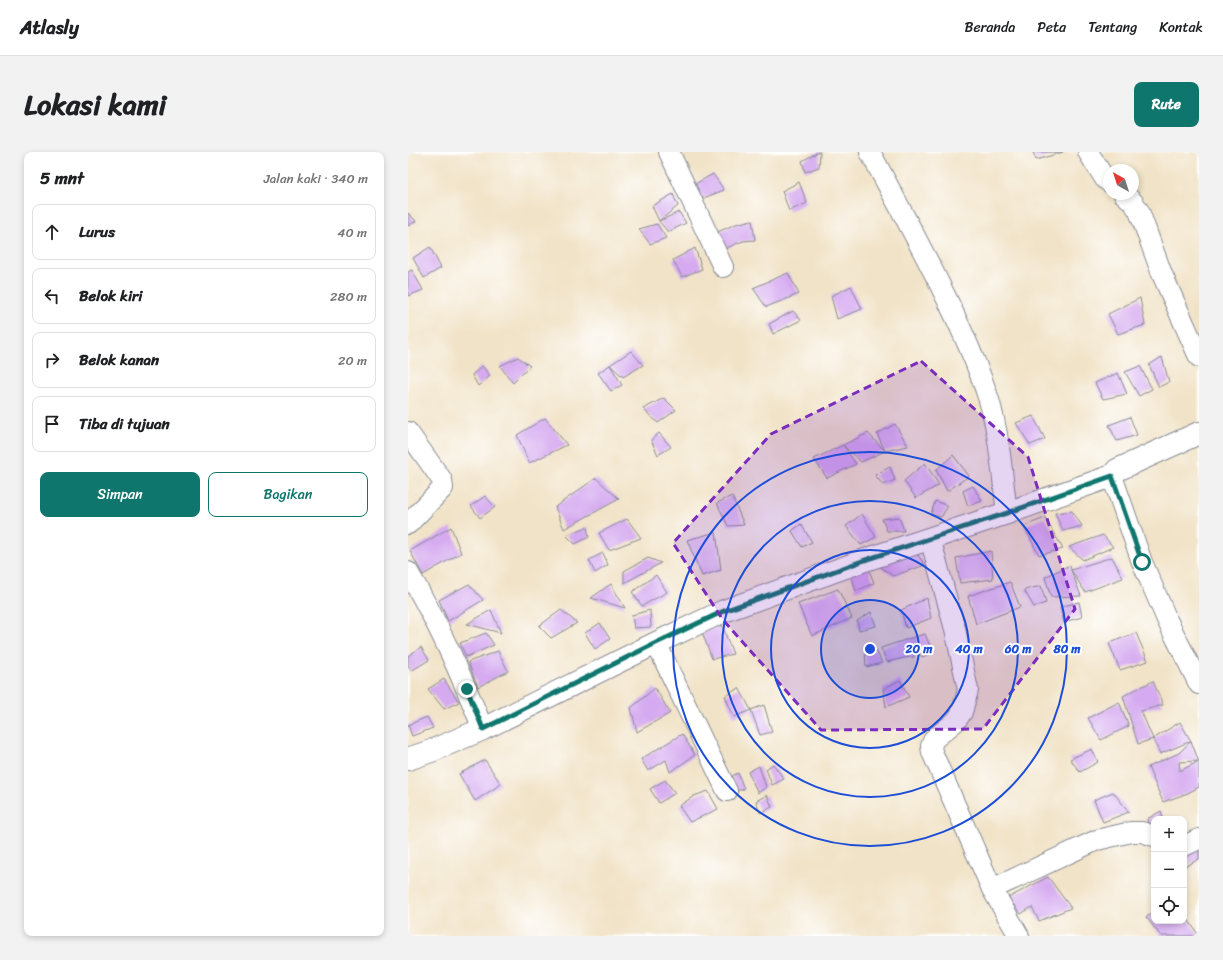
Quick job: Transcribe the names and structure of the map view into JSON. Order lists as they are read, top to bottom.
{
  "north": "top left",
  "page": {
    "header": "Atlasly",
    "nav": [
      "Beranda",
      "Peta",
      "Tentang",
      "Kontak"
    ],
    "title": "Lokasi kami",
    "buttons": [
      "Rute",
      ["Simpan", "Bagikan"]
    ],
    "heading": ["5 mnt", "Jalan kaki · 340 m"],
    "list": [
      ["Lurus", "40 m"],
      ["Belok kiri", "280 m"],
      ["Belok kanan", "20 m"],
      "Tiba di tujuan"
    ],
    "map_buttons": ["+", "−"]
  },
  "rings": [
    "20 m",
    "40 m",
    "60 m",
    "80 m"
  ]
}
